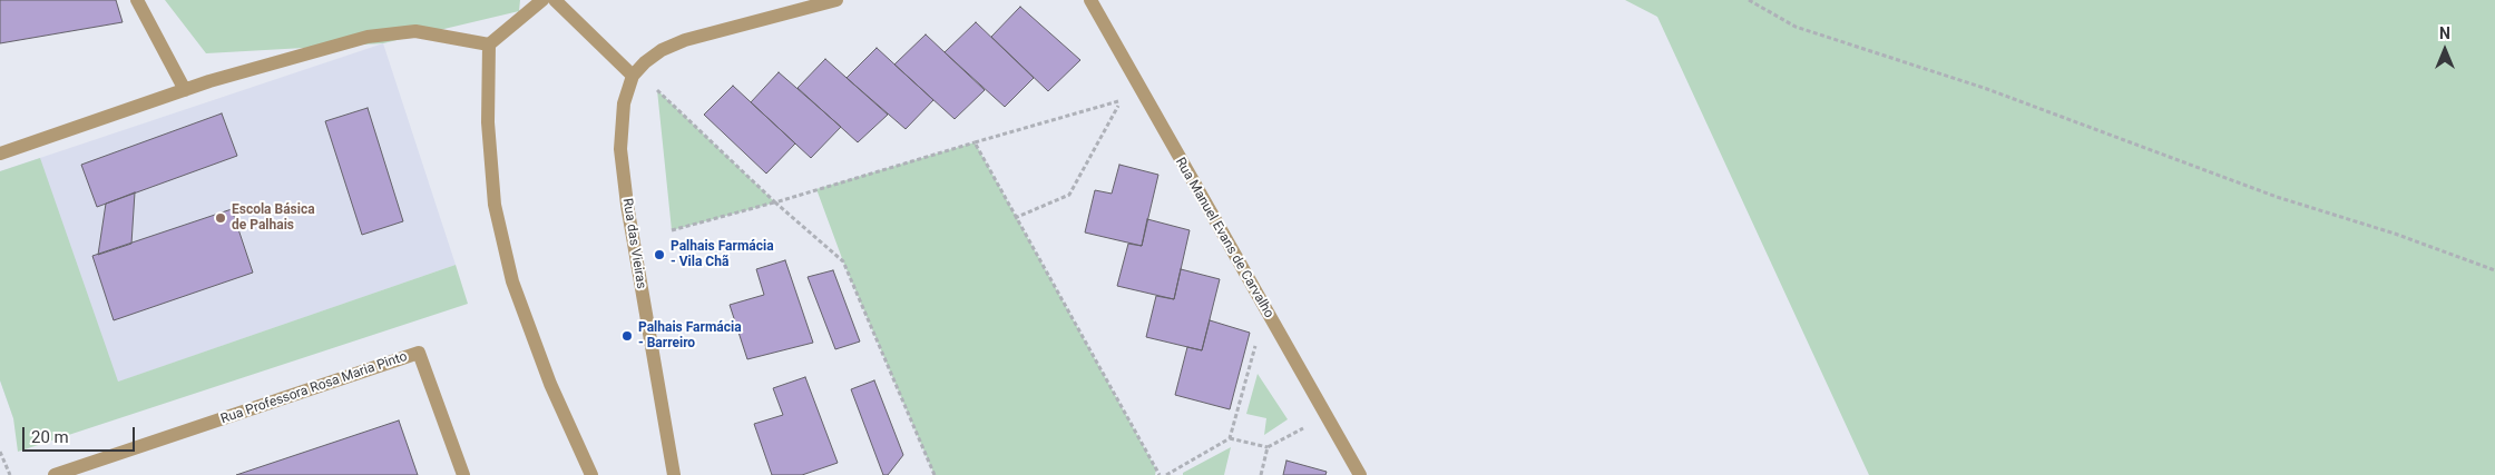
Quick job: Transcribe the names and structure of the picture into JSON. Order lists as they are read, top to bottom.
{
  "streets": {
    "street": ["Rua Manuel Evans de Carvalho", "Rua das Vieiras", "Rua Professora Rosa Maria Pinto"]
  },
  "places": ["Escola Básica de Palhais", "Palhais Farmácia - Vila Chã", "Palhais Farmácia - Barreiro"],
  "scale_bar": "20 m",
  "north": "top"
}
